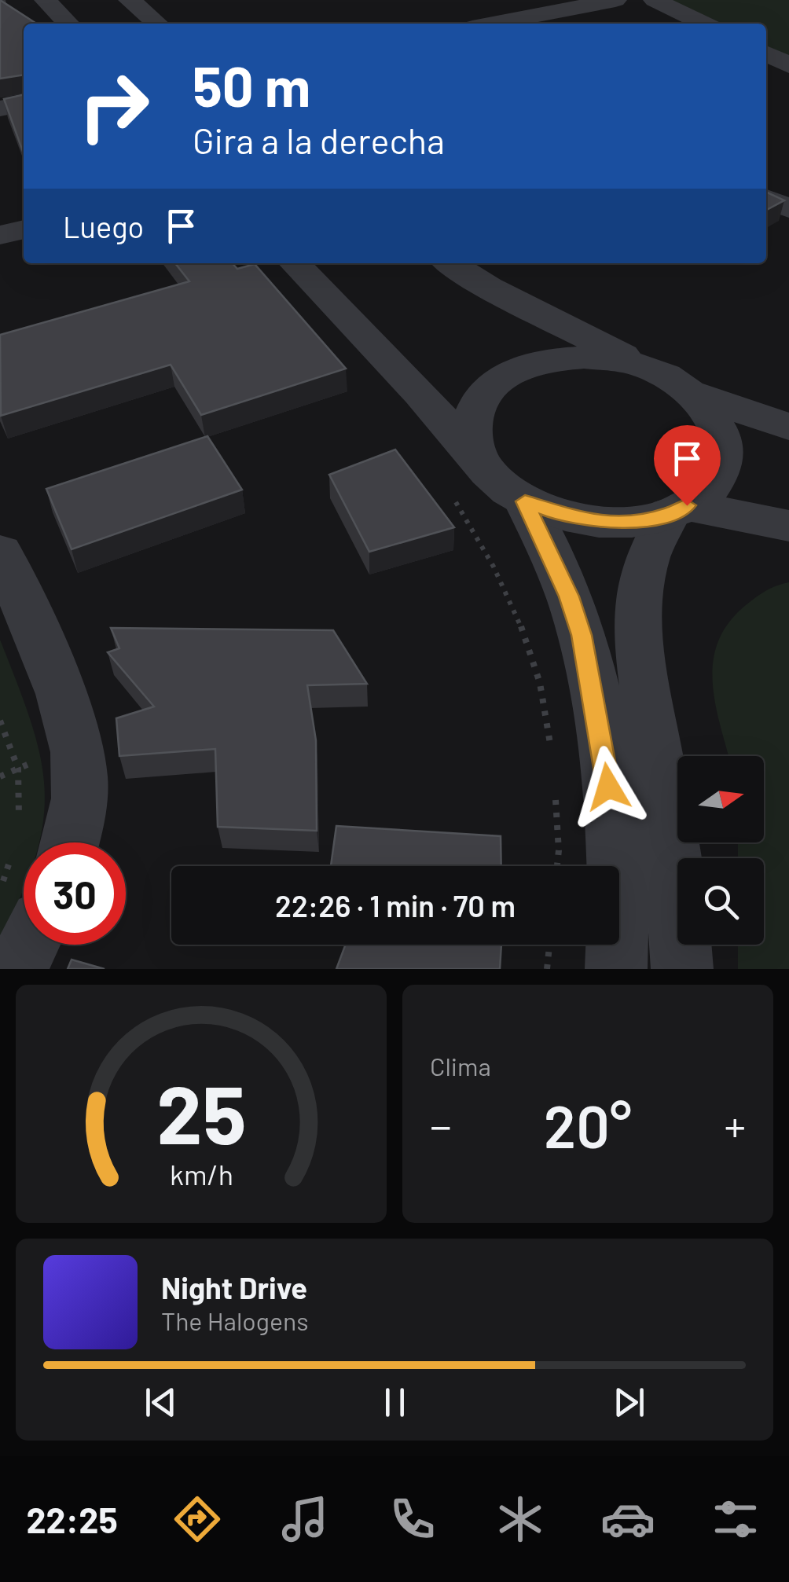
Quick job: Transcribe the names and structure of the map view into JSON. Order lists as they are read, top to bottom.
{
  "north": "right",
  "page": {
    "turn": ["50 m", "Gira a la derecha"],
    "then": "Luego",
    "limit": "30",
    "trip": "22:26 · 1 min · 70 m",
    "tile": "Clima",
    "heat": ["−", "20°", "+"],
    "song": ["Night Drive", "The Halogens"],
    "tabs": "22:25",
    "gauge": ["25", "km/h"]
  }
}
